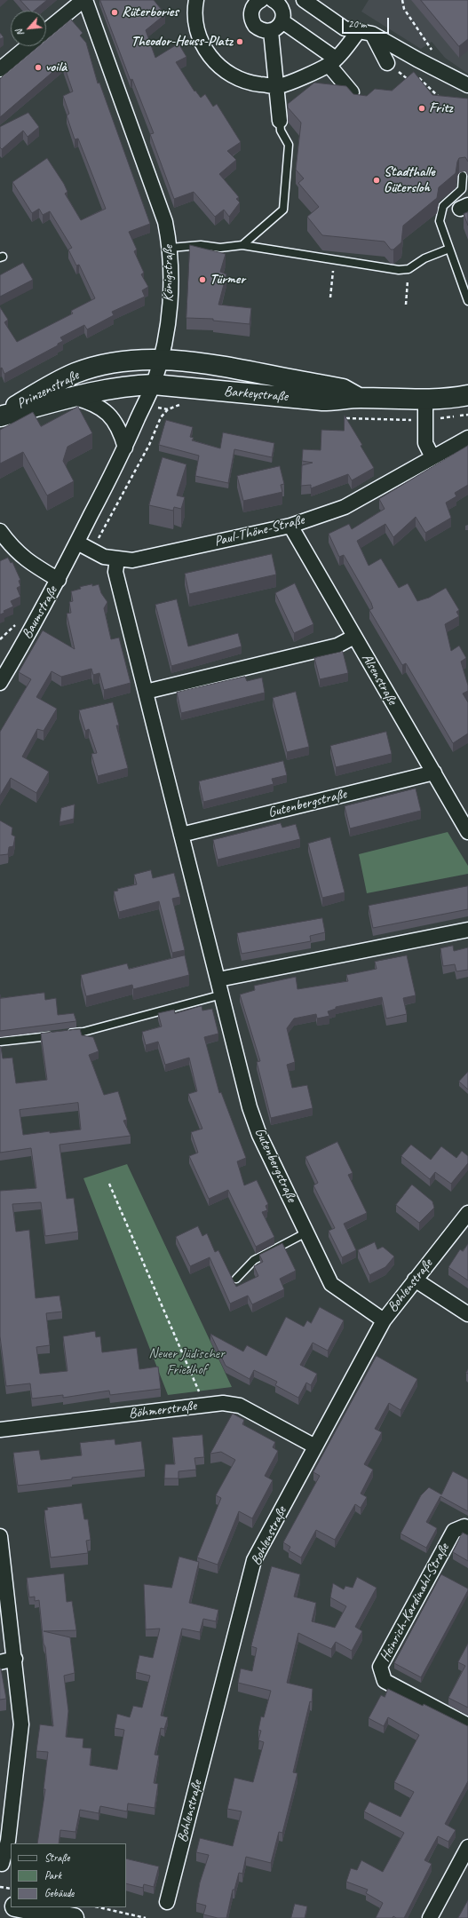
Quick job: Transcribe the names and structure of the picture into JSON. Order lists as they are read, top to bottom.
{
  "streets": {
    "street": [
      "Königstraße",
      "Prinzenstraße",
      "Barkeystraße",
      "Paul-Thöne-Straße",
      "Baumstraße",
      "Alsenstraße",
      "Gutenbergstraße",
      "Bohlenstraße",
      "Böhmerstraße",
      "Heinrich-Kardinahl-Straße"
    ]
  },
  "crossings": [
    ["Königstraße", "Prinzenstraße"],
    ["Königstraße", "Barkeystraße"],
    ["Königstraße", "Paul-Thöne-Straße"],
    ["Königstraße", "Baumstraße"],
    ["Prinzenstraße", "Barkeystraße"],
    ["Paul-Thöne-Straße", "Baumstraße"],
    ["Paul-Thöne-Straße", "Alsenstraße"],
    ["Paul-Thöne-Straße", "Gutenbergstraße"],
    ["Alsenstraße", "Gutenbergstraße"],
    ["Gutenbergstraße", "Bohlenstraße"],
    ["Bohlenstraße", "Böhmerstraße"]
  ],
  "parks": ["Neuer Jüdischer Friedhof"],
  "places": [
    "Rüterbories",
    "Theodor-Heuss-Platz",
    "voilà",
    "Fritz",
    "Stadthalle Gütersloh",
    "Türmer"
  ],
  "legend": ["Straße", "Park", "Gebäude"],
  "scale_bar": "20 m",
  "north": "bottom left"
}
